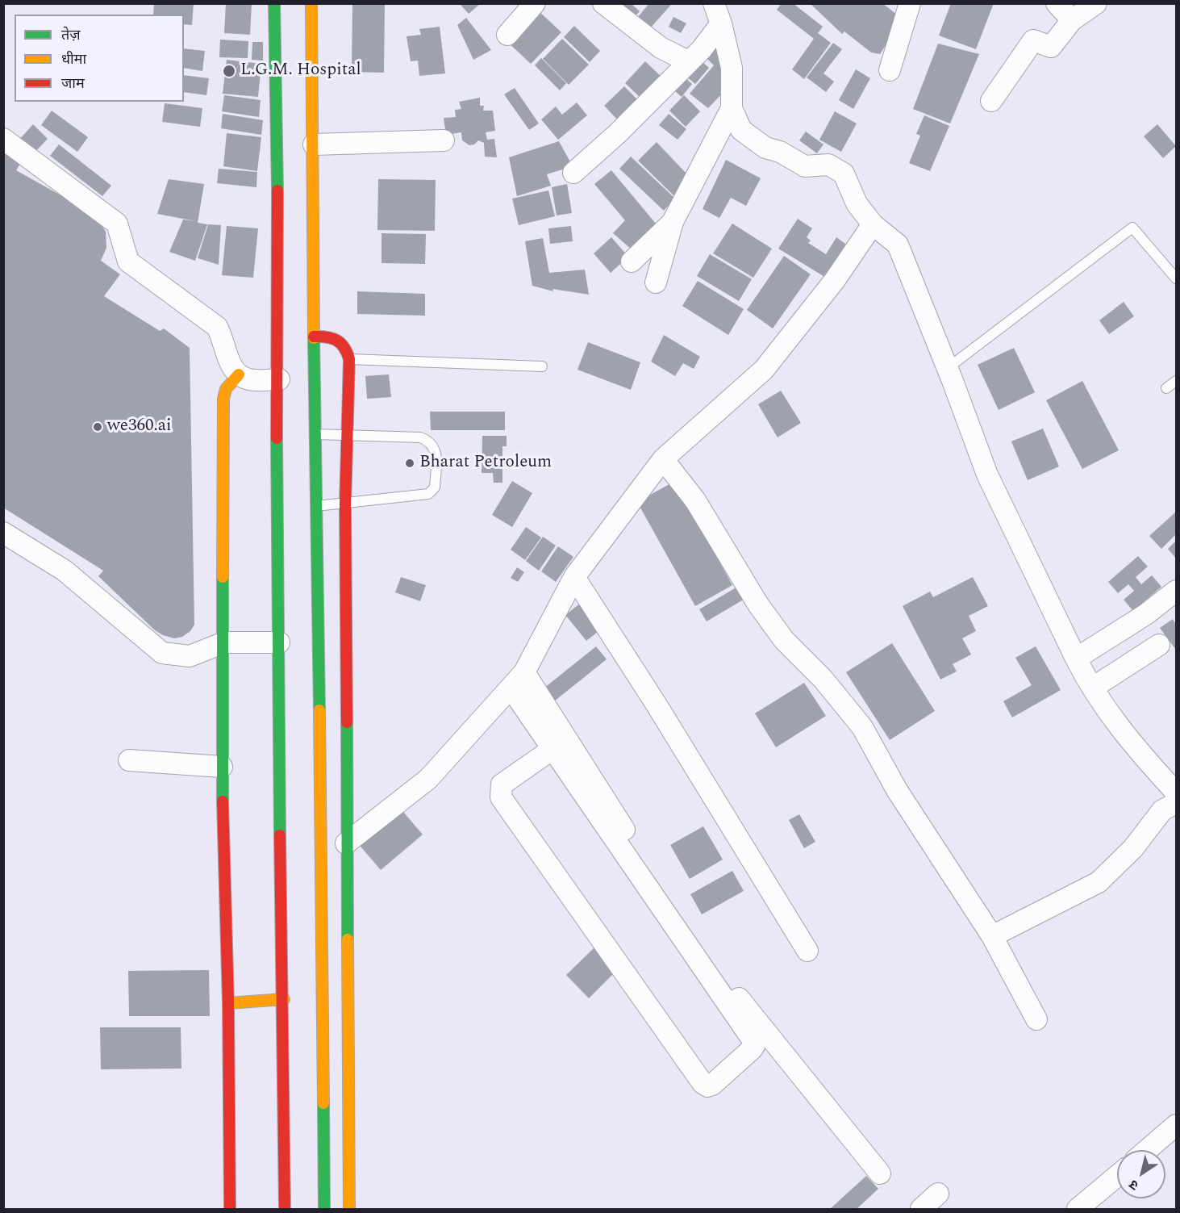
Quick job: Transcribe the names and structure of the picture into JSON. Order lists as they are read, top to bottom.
{
  "places": ["L.G.M. Hospital", "we360.ai", "Bharat Petroleum"],
  "legend": ["तेज़", "धीमा", "जाम"],
  "north": "bottom left"
}
